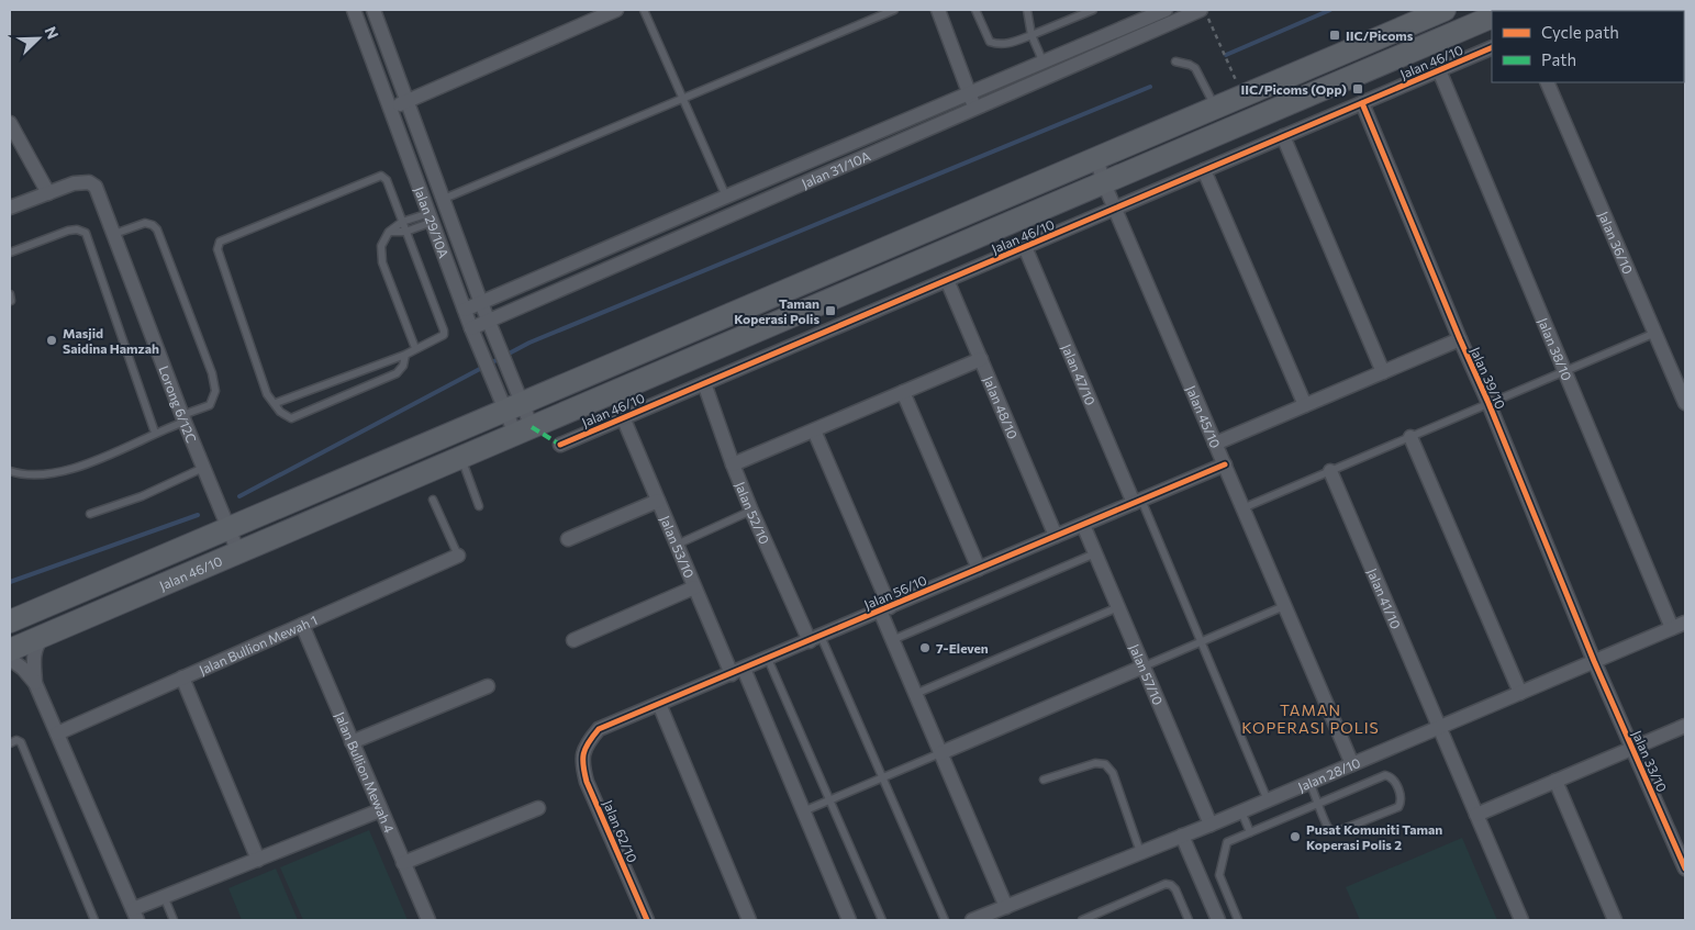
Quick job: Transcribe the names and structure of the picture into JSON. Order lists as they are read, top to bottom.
{
  "streets": {
    "main road": ["Jalan 46/10"],
    "street": [
      "Jalan 31/10A",
      "Jalan 29/10A",
      "Jalan 36/10",
      "Jalan 38/10",
      "Jalan 47/10",
      "Jalan 39/10",
      "Lorong 6/12C",
      "Jalan 48/10",
      "Jalan 45/10",
      "Jalan 52/10",
      "Jalan 53/10",
      "Jalan 56/10",
      "Jalan 41/10",
      "Jalan Bullion Mewah 1",
      "Jalan 57/10",
      "Jalan 33/10",
      "Jalan Bullion Mewah 4",
      "Jalan 28/10",
      "Jalan 62/10"
    ]
  },
  "crossings": [
    ["Jalan 46/10", "Jalan 29/10A"],
    ["Jalan 46/10", "Jalan 38/10"],
    ["Jalan 46/10", "Jalan 47/10"],
    ["Jalan 46/10", "Jalan 39/10"],
    ["Jalan 46/10", "Lorong 6/12C"],
    ["Jalan 46/10", "Jalan 48/10"],
    ["Jalan 46/10", "Jalan 45/10"],
    ["Jalan 46/10", "Jalan 52/10"],
    ["Jalan 46/10", "Jalan 53/10"],
    ["Jalan 31/10A", "Jalan 29/10A"],
    ["Jalan 38/10", "Jalan 28/10"],
    ["Jalan 47/10", "Jalan 56/10"],
    ["Jalan 39/10", "Jalan 33/10"],
    ["Jalan 39/10", "Jalan 28/10"],
    ["Jalan 48/10", "Jalan 56/10"],
    ["Jalan 45/10", "Jalan 56/10"],
    ["Jalan 45/10", "Jalan 28/10"],
    ["Jalan 52/10", "Jalan 56/10"],
    ["Jalan 53/10", "Jalan 56/10"],
    ["Jalan 56/10", "Jalan 57/10"],
    ["Jalan 56/10", "Jalan 62/10"],
    ["Jalan 41/10", "Jalan 28/10"],
    ["Jalan Bullion Mewah 1", "Jalan Bullion Mewah 4"],
    ["Jalan 57/10", "Jalan 28/10"],
    ["Jalan 33/10", "Jalan 28/10"]
  ],
  "districts": ["TAMAN KOPERASI POLIS"],
  "places": {
    "transit": ["IIC/Picoms", "IIC/Picoms (Opp)", "Taman Koperasi Polis"],
    "other": ["Masjid Saidina Hamzah", "7-Eleven", "Pusat Komuniti Taman Koperasi Polis 2"]
  },
  "legend": ["Cycle path", "Path"],
  "north": "top right"
}
